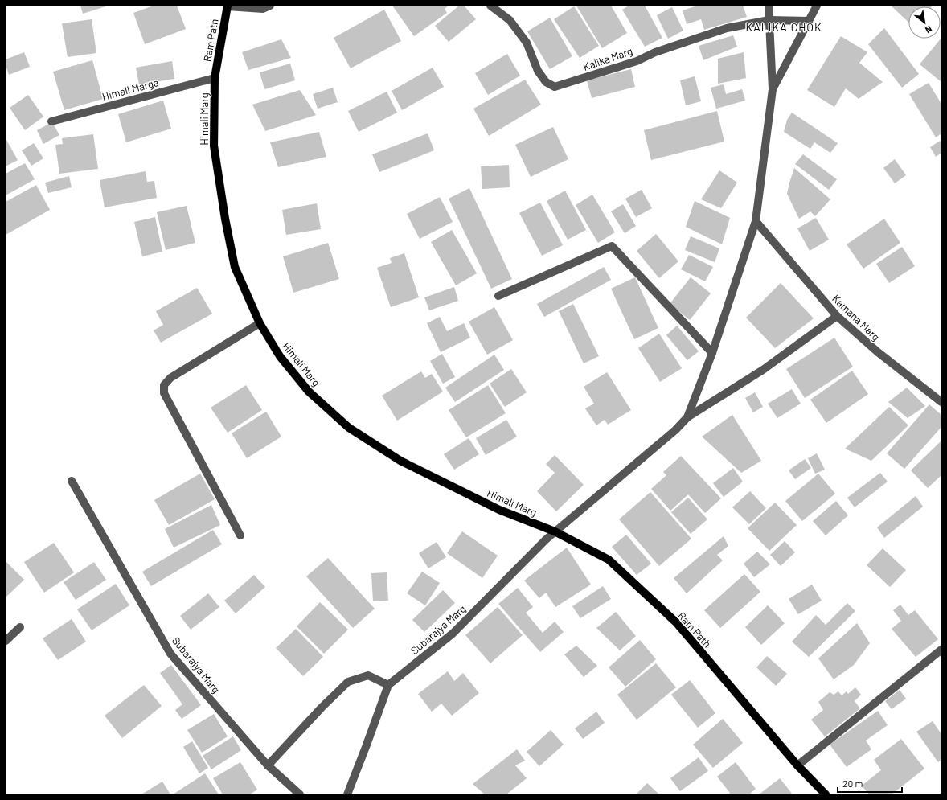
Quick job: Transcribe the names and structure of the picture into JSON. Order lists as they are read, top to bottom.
{
  "streets": {
    "main road": ["Ram Path", "Himali Marg"],
    "street": [
      "Kalika Marg",
      "Himali Marga",
      "Kamana Marg",
      "Subarajya Marg"
    ]
  },
  "crossings": [
    ["Ram Path", "Himali Marga"],
    ["Ram Path", "Himali Marg"],
    ["Ram Path", "Subarajya Marg"],
    ["Himali Marga", "Himali Marg"],
    ["Himali Marg", "Subarajya Marg"]
  ],
  "districts": ["KALIKA CHOK"],
  "scale_bar": "20 m",
  "north": "bottom right"
}
